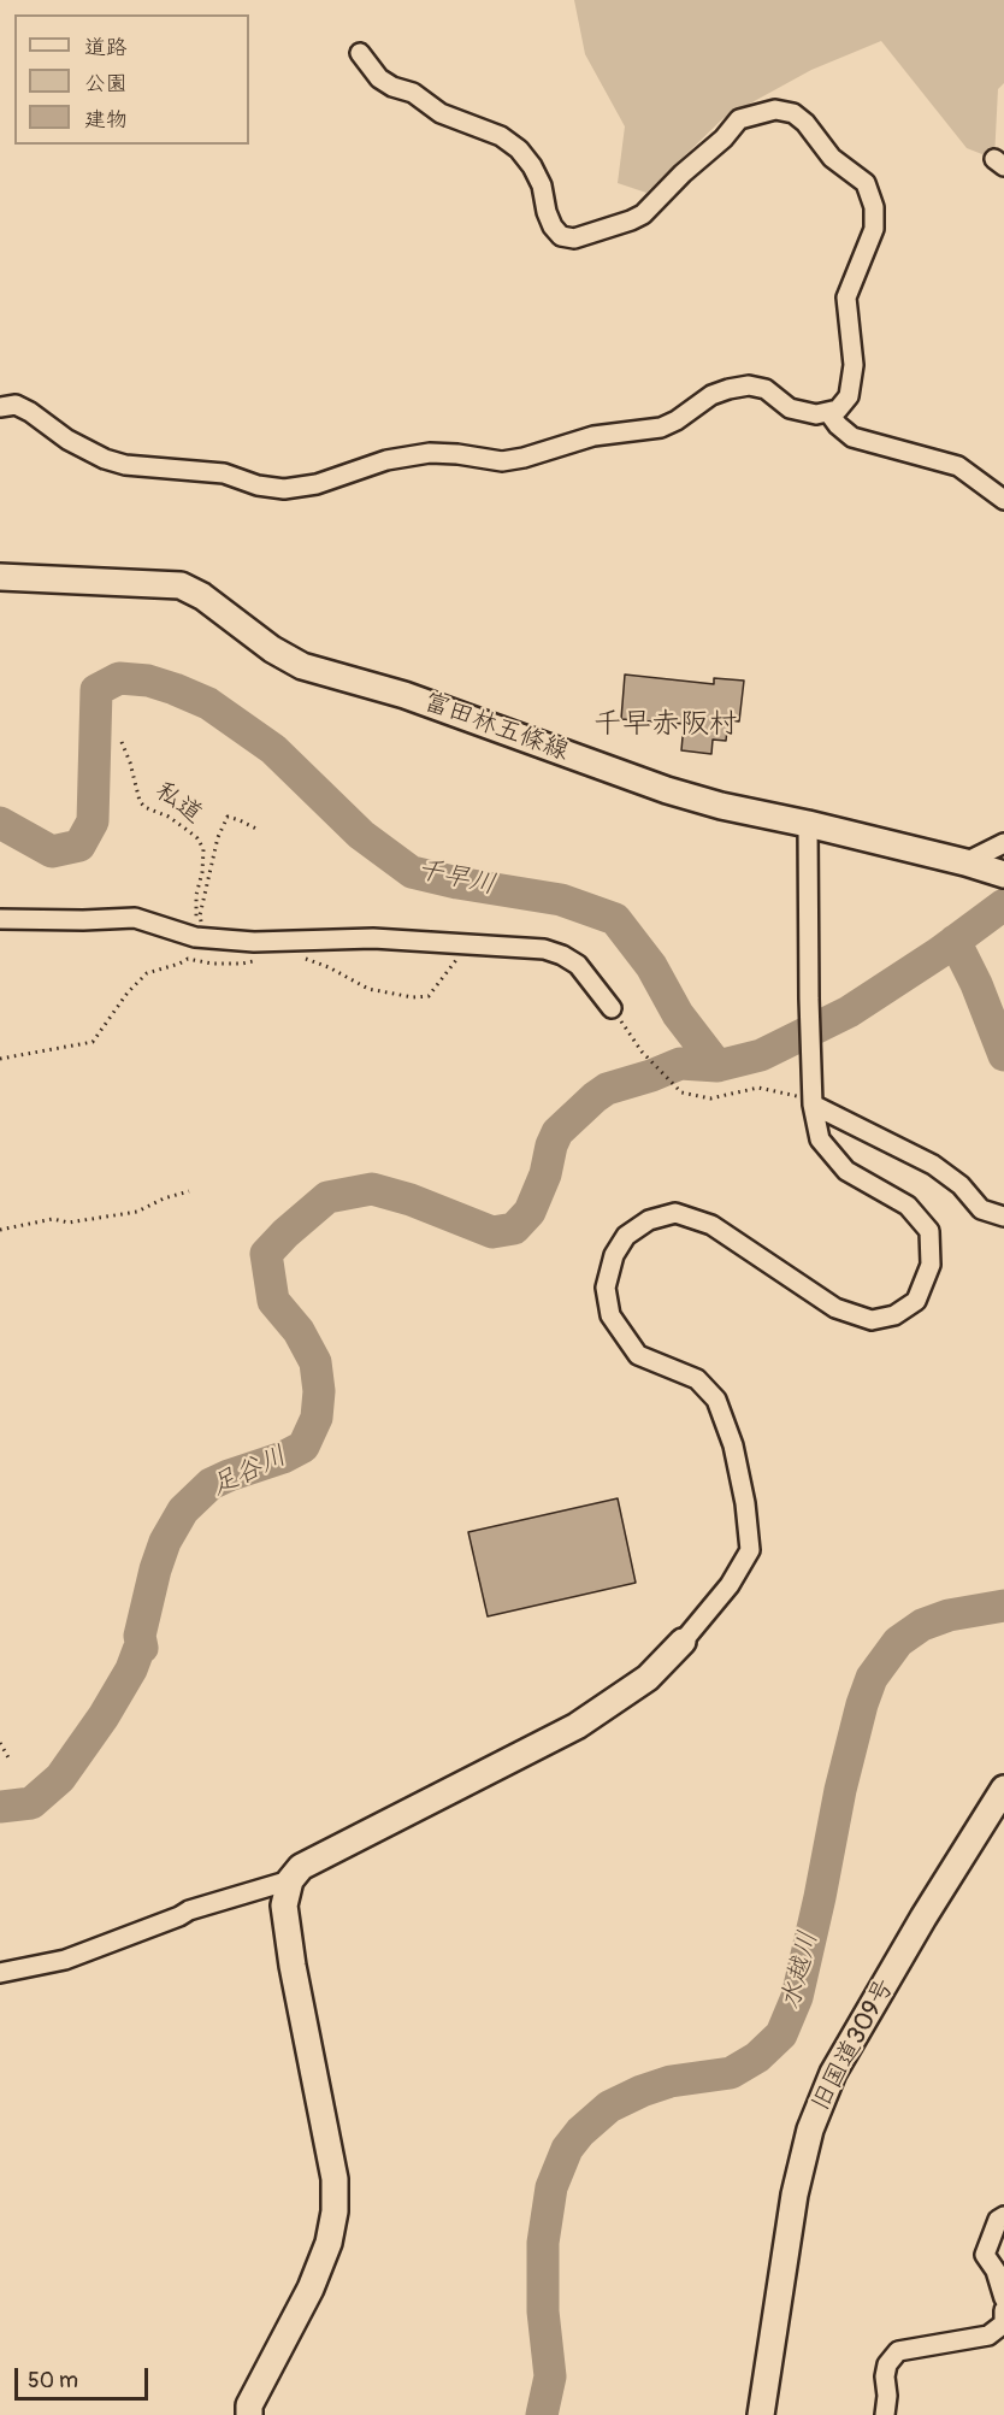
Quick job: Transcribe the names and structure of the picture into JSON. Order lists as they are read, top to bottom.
{
  "streets": {
    "street": ["富田林五條線", "旧国道309号"],
    "path": ["私道"]
  },
  "districts": ["千早赤阪村"],
  "water": ["千早川", "足谷川", "水越川"],
  "legend": ["道路", "公園", "建物"],
  "scale_bar": "50 m"
}
